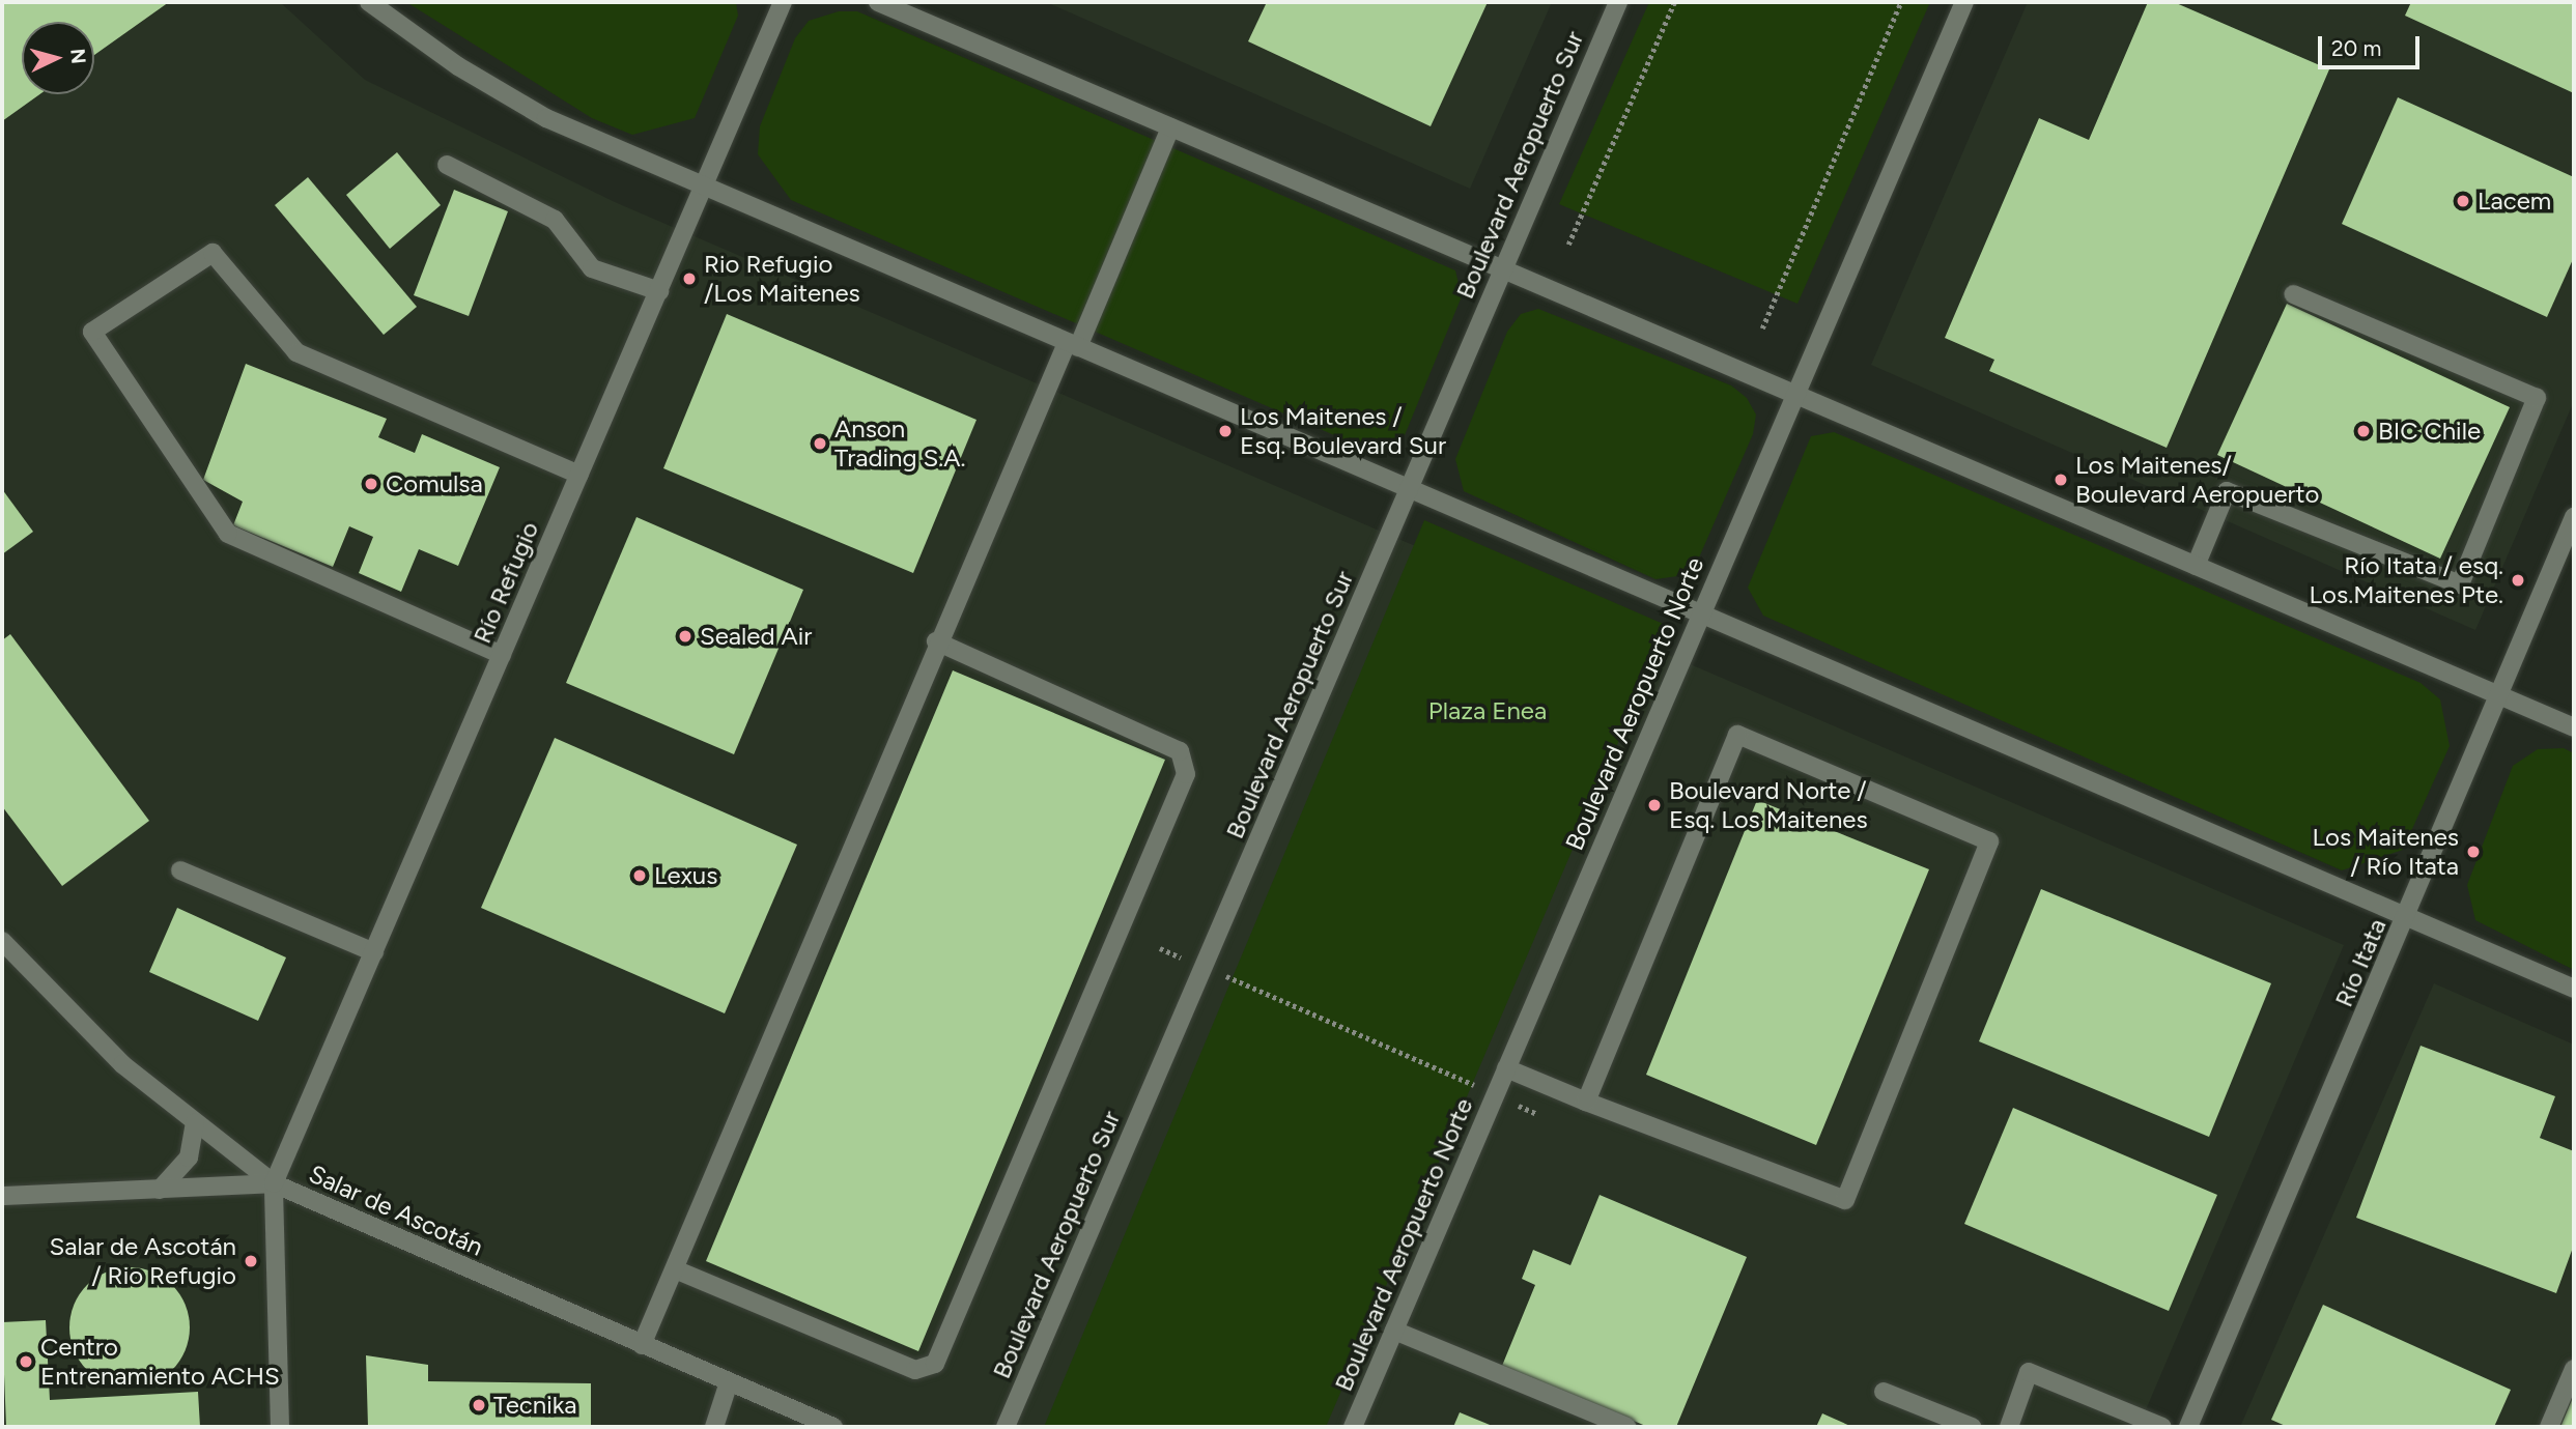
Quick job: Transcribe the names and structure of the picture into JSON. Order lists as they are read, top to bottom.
{
  "streets": {
    "street": [
      "Boulevard Aeropuerto Sur",
      "Río Refugio",
      "Boulevard Aeropuerto Norte",
      "Río Itata",
      "Salar de Ascotán"
    ]
  },
  "crossings": [
    ["Río Refugio", "Salar de Ascotán"]
  ],
  "parks": ["Plaza Enea"],
  "places": [
    "Lacem",
    "Rio Refugio /Los Maitenes",
    "Los Maitenes / Esq. Boulevard Sur",
    "BIC Chile",
    "Anson Trading S.A.",
    "Los Maitenes/ Boulevard Aeropuerto",
    "Comulsa",
    "Río Itata / esq. Los.Maitenes Pte.",
    "Sealed Air",
    "Boulevard Norte / Esq. Los Maitenes",
    "Los Maitenes / Río Itata",
    "Lexus",
    "Salar de Ascotán / Rio Refugio",
    "Centro Entrenamiento ACHS",
    "Tecnika"
  ],
  "scale_bar": "20 m",
  "north": "right"
}
